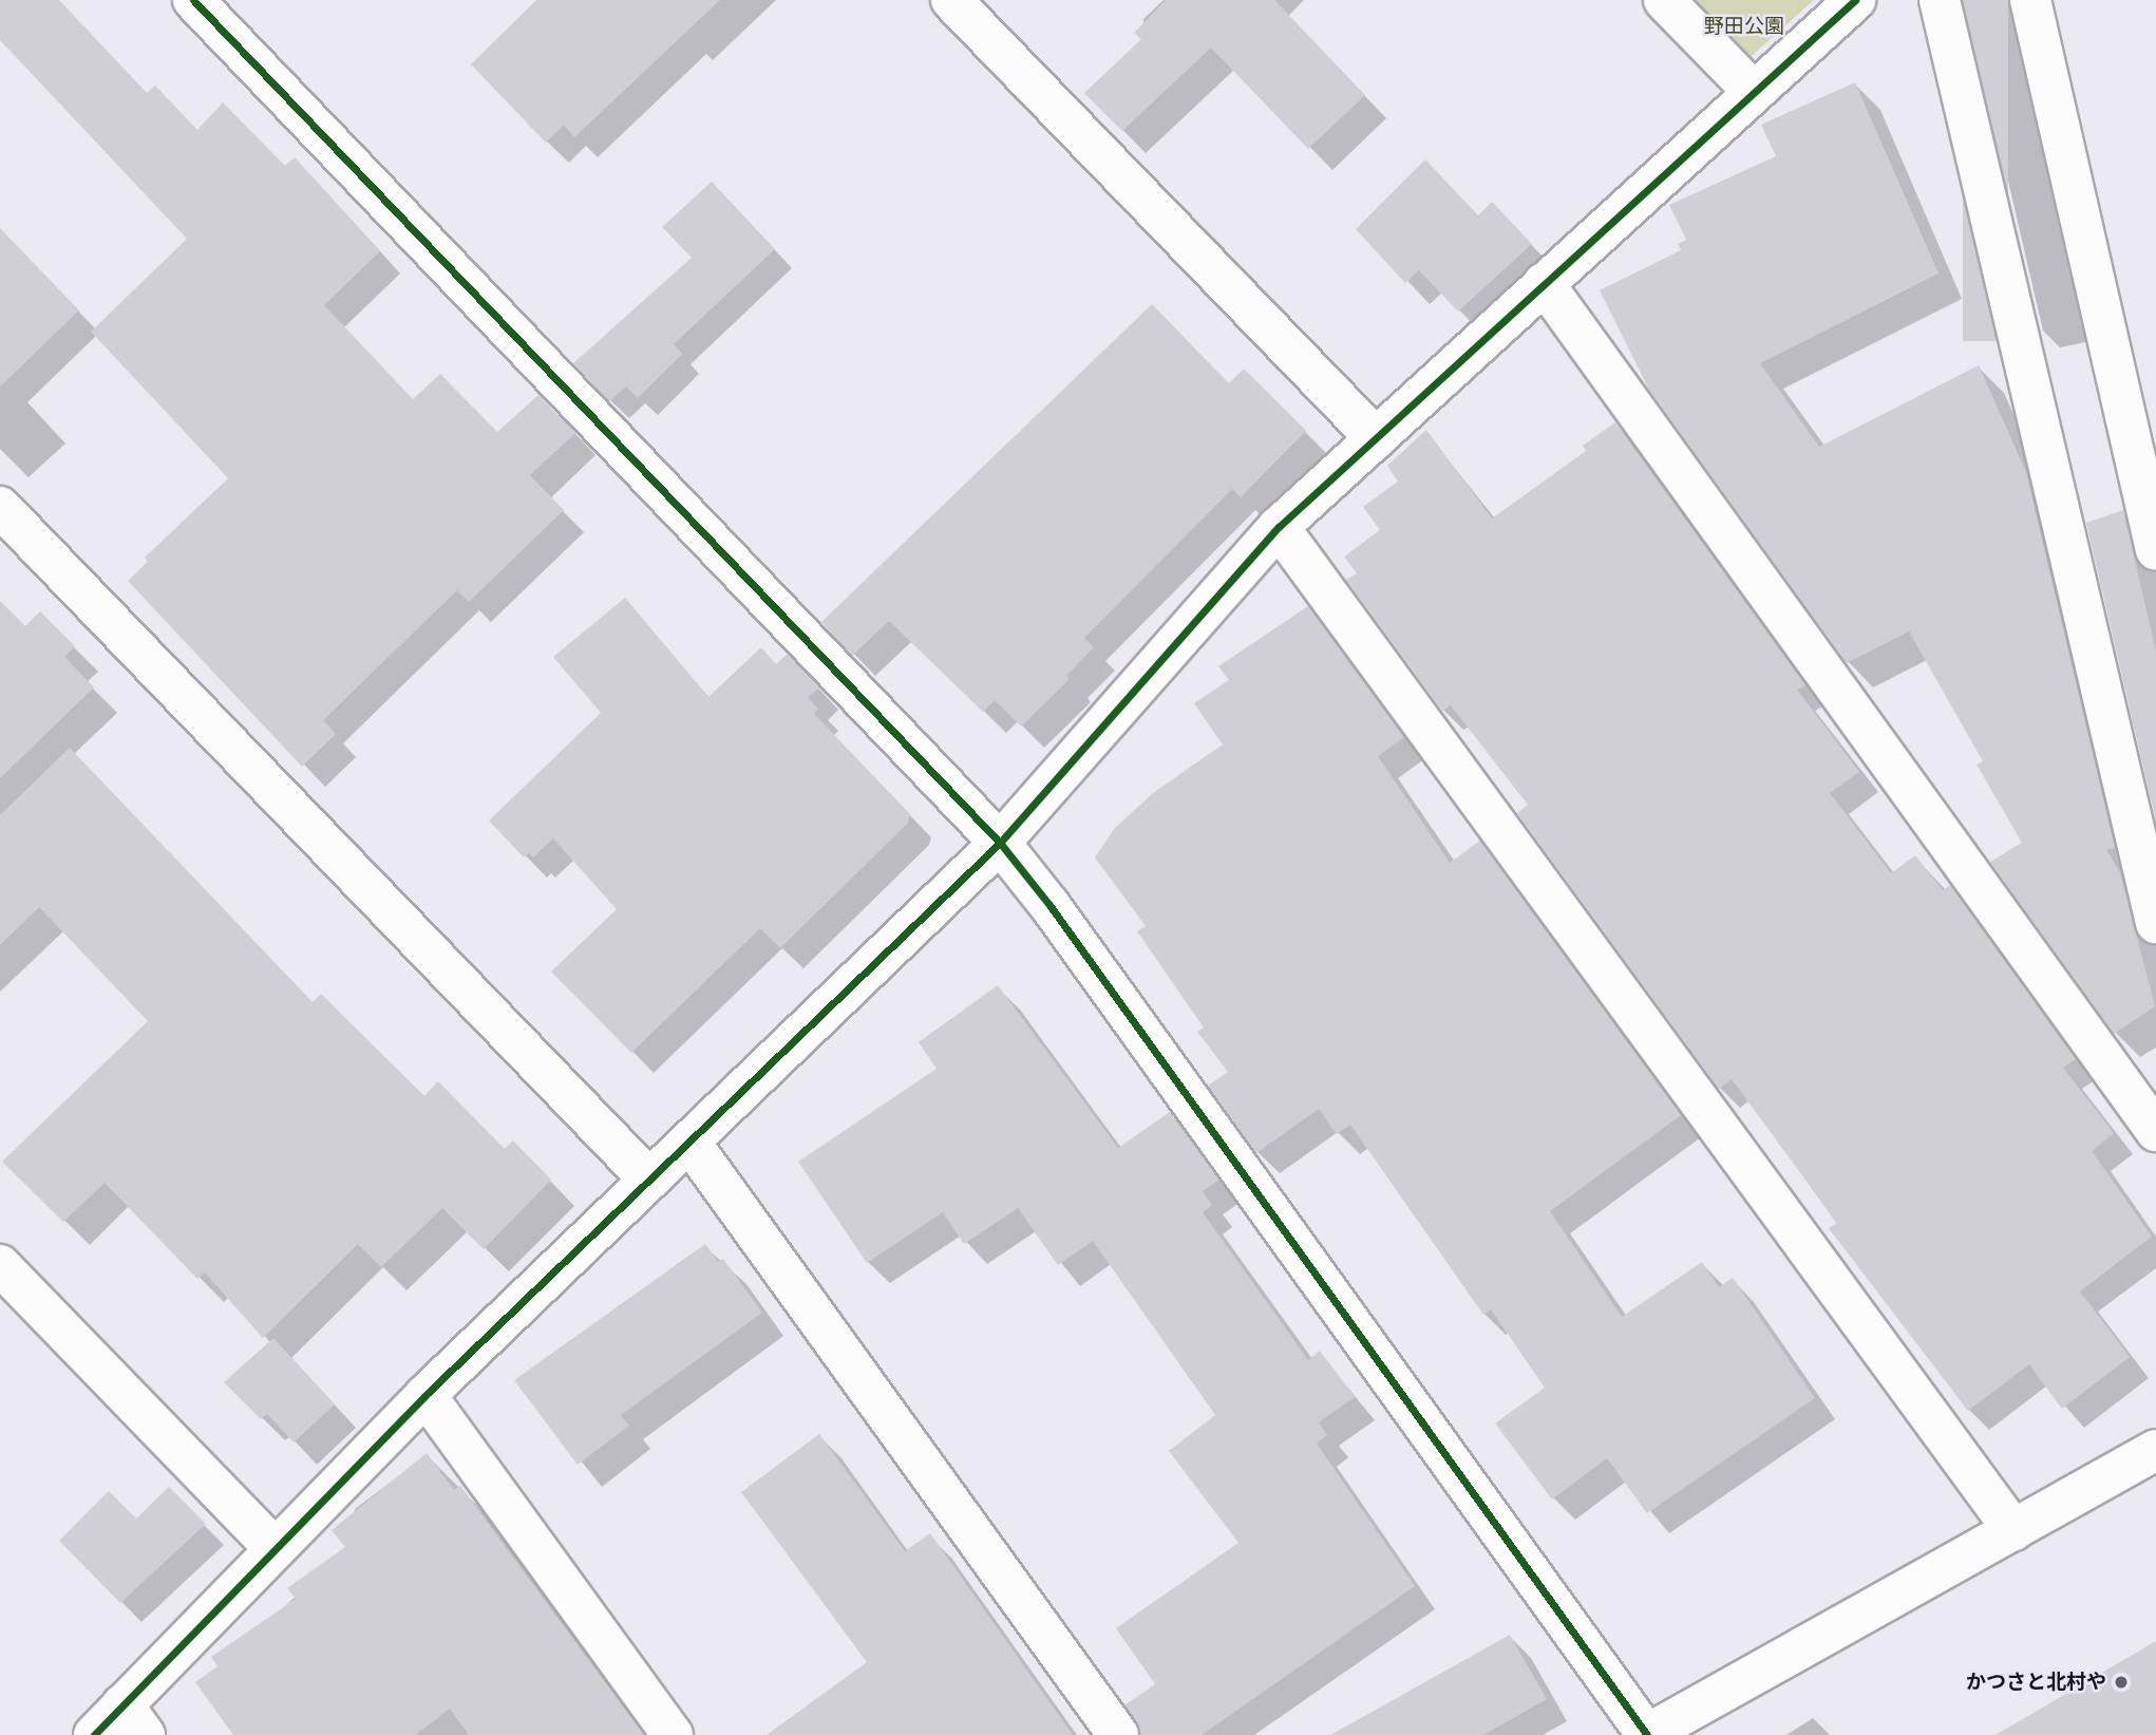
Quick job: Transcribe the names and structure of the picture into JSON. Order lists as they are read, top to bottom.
{
  "parks": ["野田公園"],
  "places": ["かつさと北村や"]
}
